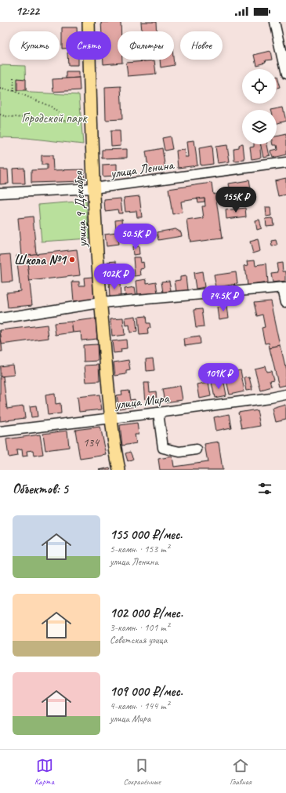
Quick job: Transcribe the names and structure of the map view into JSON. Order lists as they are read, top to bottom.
{
  "streets": {
    "main road": ["улица 9 Декабря"],
    "street": ["улица Ленина", "улица Мира"]
  },
  "crossings": [
    ["улица Ленина", "улица 9 Декабря"],
    ["улица 9 Декабря", "улица Мира"]
  ],
  "parks": ["Городской парк"],
  "places": ["Школа №1"],
  "house_numbers": ["134"],
  "page": {
    "status": "12:22",
    "chip": [
      "Купить",
      "Снять",
      "Фильтры",
      "Новое"
    ],
    "price": [
      "155K ₽",
      "50.5K ₽",
      "102K ₽",
      "74.5K ₽",
      "109K ₽"
    ],
    "heading": "Объектов: 5",
    "list": [
      {
        "name": "155 000 ₽/мес.",
        "note": "5-комн. · 153 m² · улица Ленина"
      },
      {
        "name": "102 000 ₽/мес.",
        "note": "3-комн. · 101 m² · Советская улица"
      },
      {
        "name": "109 000 ₽/мес.",
        "note": "4-комн. · 144 m² · улица Мира"
      }
    ],
    "tabs": ["Карта", "Сохранённые", "Главная"]
  }
}
